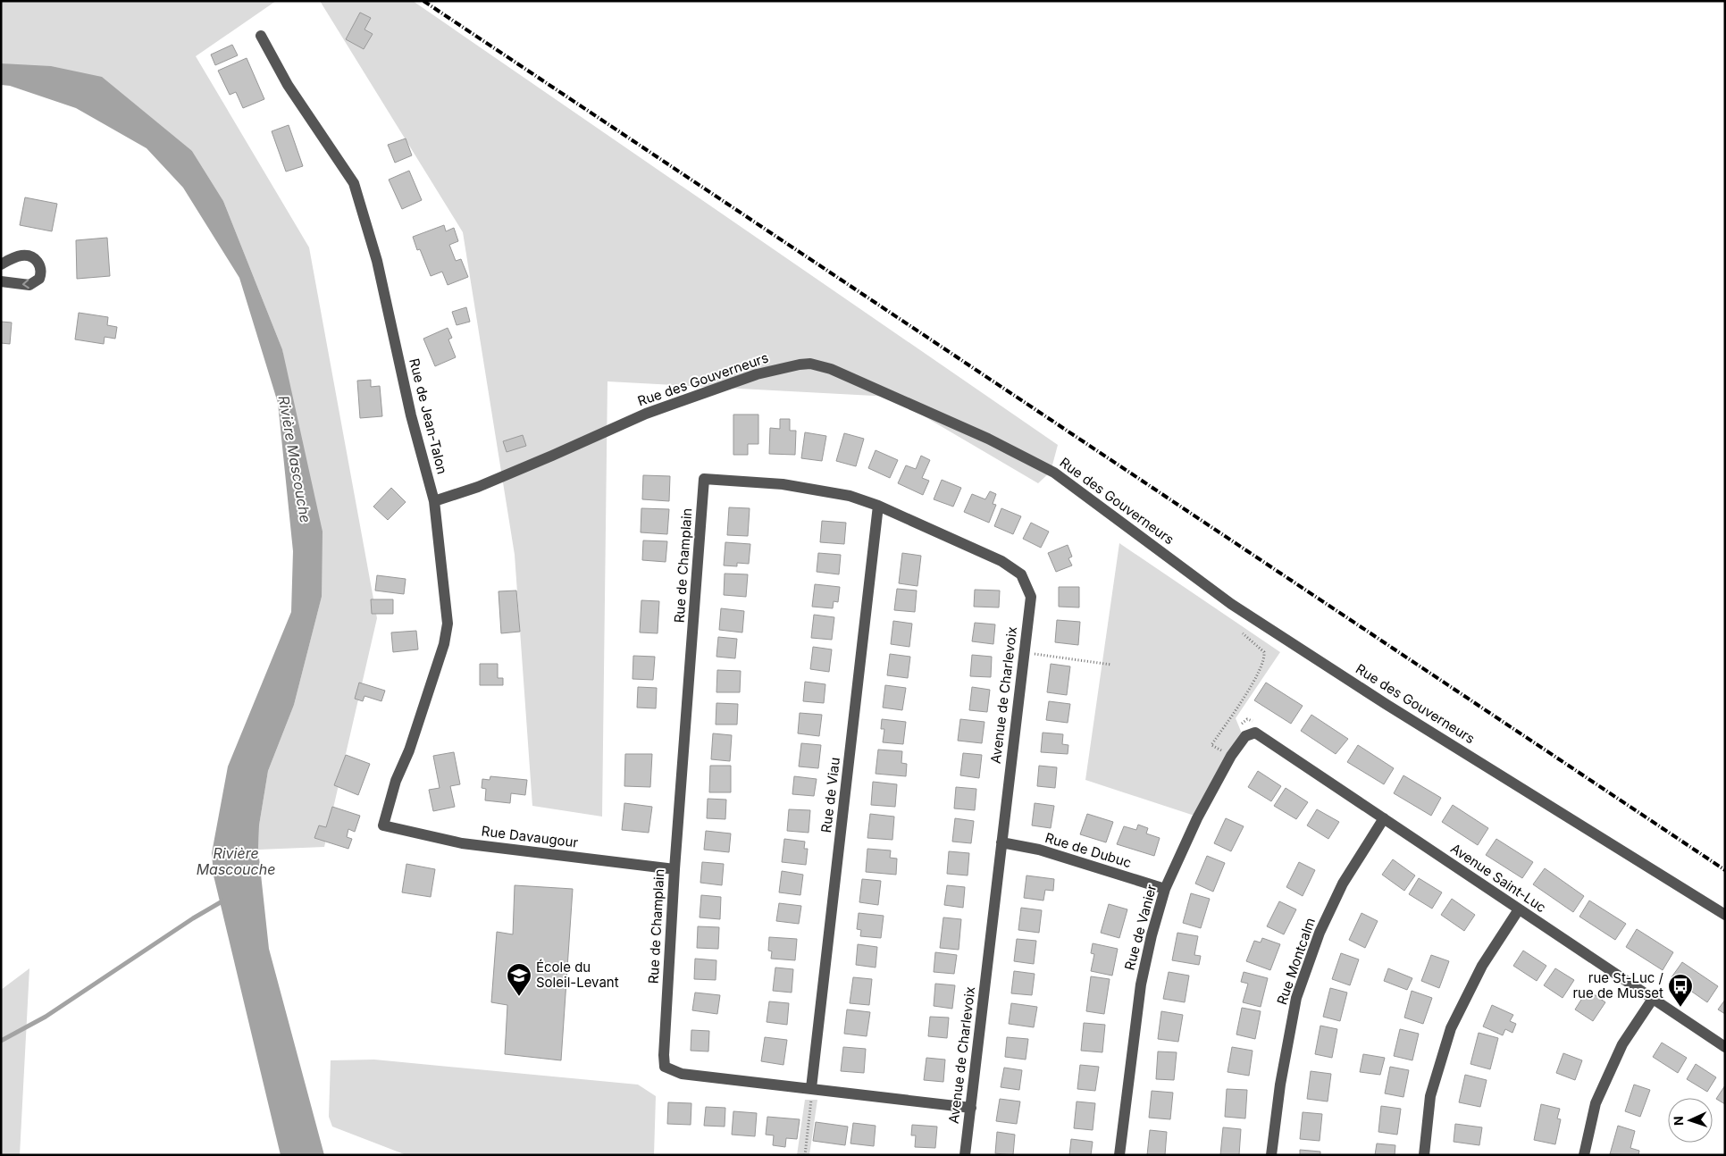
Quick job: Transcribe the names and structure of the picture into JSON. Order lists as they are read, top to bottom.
{
  "streets": {
    "street": [
      "Rue des Gouverneurs",
      "Rue de Jean-Talon",
      "Rue de Champlain",
      "Avenue de Charlevoix",
      "Rue de Viau",
      "Rue Davaugour",
      "Rue de Dubuc",
      "Avenue Saint-Luc",
      "Rue de Vanier",
      "Rue Montcalm"
    ]
  },
  "crossings": [
    ["Rue des Gouverneurs", "Rue de Jean-Talon"],
    ["Rue de Jean-Talon", "Rue Davaugour"],
    ["Rue de Champlain", "Avenue de Charlevoix"],
    ["Rue de Champlain", "Rue de Viau"],
    ["Rue de Champlain", "Rue Davaugour"],
    ["Avenue de Charlevoix", "Rue de Viau"],
    ["Avenue de Charlevoix", "Rue de Dubuc"],
    ["Rue de Dubuc", "Rue de Vanier"],
    ["Avenue Saint-Luc", "Rue de Vanier"],
    ["Avenue Saint-Luc", "Rue Montcalm"]
  ],
  "water": ["Rivière Mascouche"],
  "places": {
    "school or university": ["École du Soleil-Levant"],
    "bus stop": ["rue St-Luc / rue de Musset"]
  },
  "north": "left"
}
